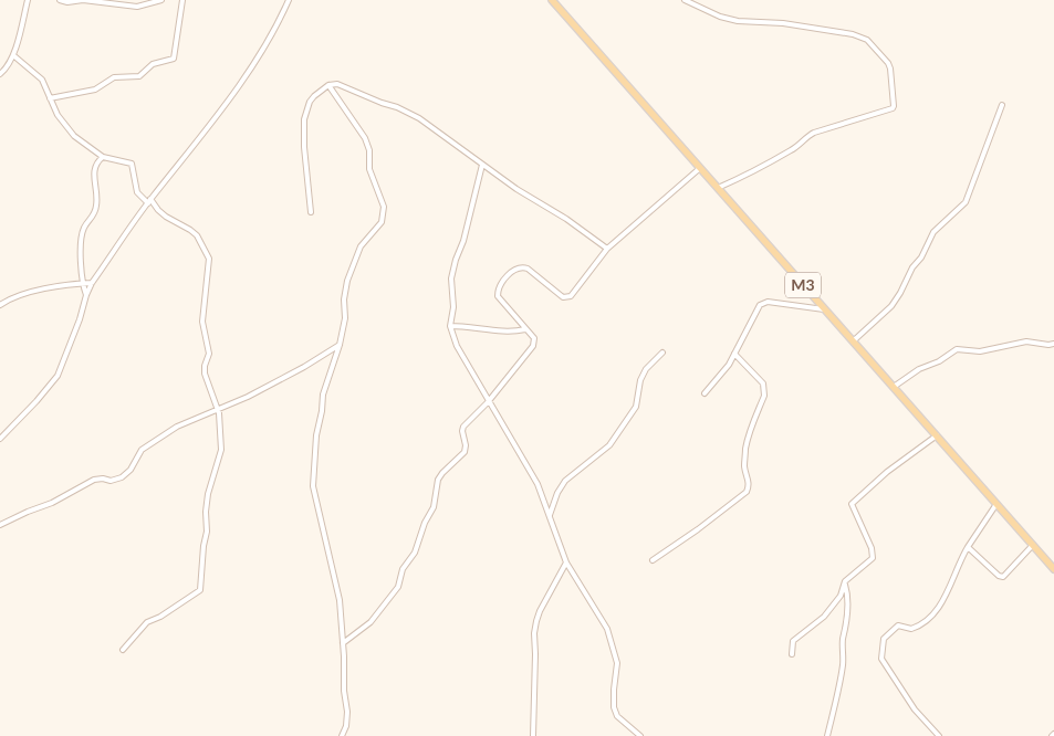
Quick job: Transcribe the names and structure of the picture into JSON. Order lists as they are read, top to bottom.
{
  "streets": {
    "main road": ["M3"]
  }
}
